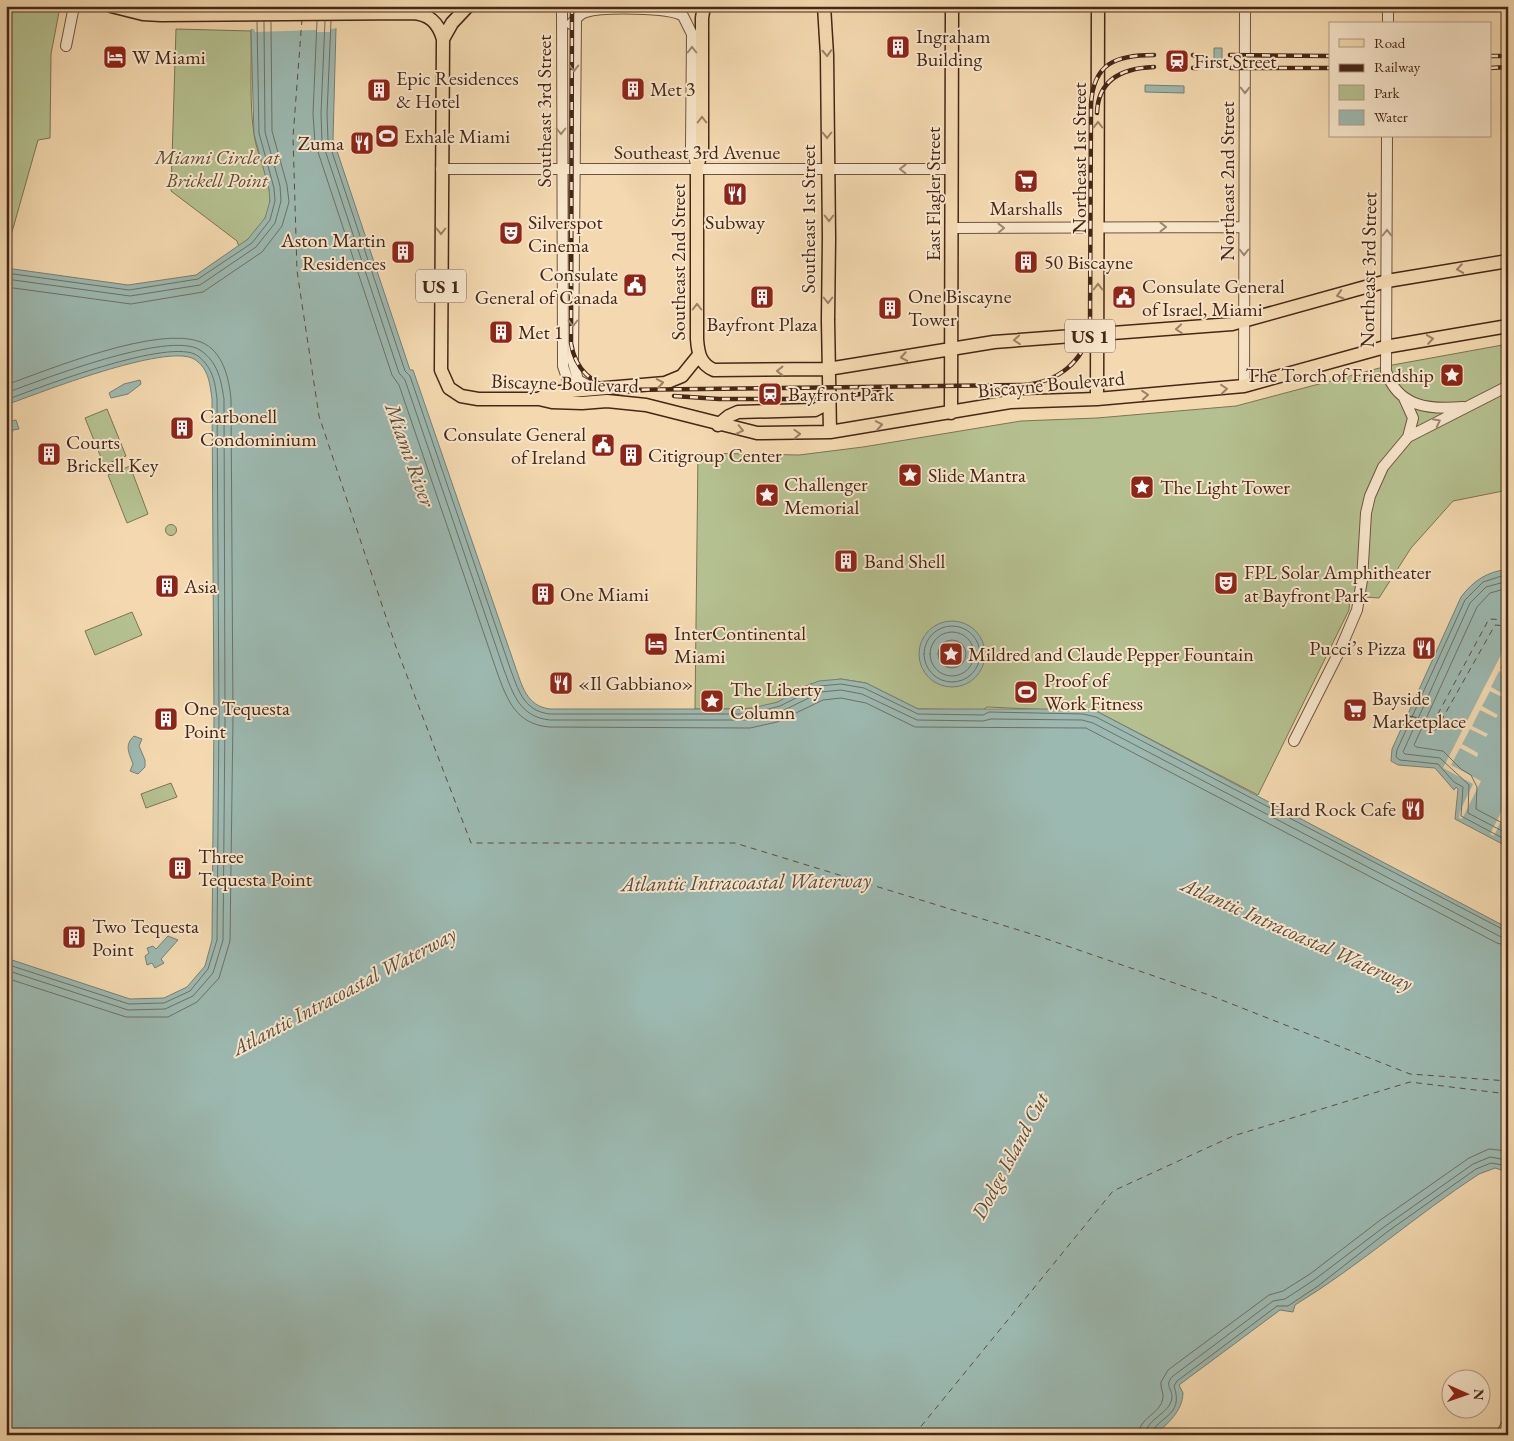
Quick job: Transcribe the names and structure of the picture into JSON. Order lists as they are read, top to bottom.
{
  "streets": {
    "main road": [
      "Northeast 1st Street",
      "East Flagler Street",
      "Southeast 1st Street",
      "Southeast 2nd Street",
      "US 1",
      "Biscayne Boulevard"
    ],
    "street": [
      "Southeast 3rd Street",
      "Southeast 3rd Avenue",
      "Northeast 2nd Street",
      "Northeast 3rd Street"
    ]
  },
  "crossings": [
    ["Southeast 3rd Street", "Southeast 3rd Avenue"],
    ["Southeast 3rd Avenue", "East Flagler Street"],
    ["Southeast 3rd Avenue", "Southeast 1st Street"],
    ["Southeast 3rd Avenue", "Southeast 2nd Street"],
    ["Southeast 3rd Avenue", "US 1"],
    ["Southeast 3rd Avenue", "Biscayne Boulevard"],
    ["Northeast 1st Street", "US 1"],
    ["Northeast 1st Street", "Biscayne Boulevard"],
    ["Northeast 2nd Street", "US 1"],
    ["Northeast 2nd Street", "Biscayne Boulevard"],
    ["East Flagler Street", "US 1"],
    ["East Flagler Street", "Biscayne Boulevard"],
    ["Southeast 1st Street", "US 1"],
    ["Southeast 1st Street", "Biscayne Boulevard"],
    ["Southeast 2nd Street", "US 1"],
    ["Northeast 3rd Street", "US 1"],
    ["Northeast 3rd Street", "Biscayne Boulevard"],
    ["US 1", "Biscayne Boulevard"]
  ],
  "one_way": [
    "Northeast 1st Street",
    "Northeast 2nd Street",
    "Southeast 1st Street",
    "Southeast 2nd Street",
    "Northeast 3rd Street"
  ],
  "water": ["Miami River", "Atlantic Intracoastal Waterway", "Dodge Island Cut"],
  "parks": ["Miami Circle at Brickell Point"],
  "places": {
    "building": [
      "Ingraham Building",
      "Met 3",
      "Epic Residences & Hotel",
      "Aston Martin Residences",
      "50 Biscayne",
      "Bayfront Plaza",
      "One Biscayne Tower",
      "Met 1",
      "Carbonell Condominium",
      "Courts Brickell Key",
      "Citigroup Center",
      "Band Shell",
      "Asia",
      "One Miami",
      "One Tequesta Point",
      "Three Tequesta Point",
      "Two Tequesta Point"
    ],
    "hotel": ["W Miami", "InterContinental Miami"],
    "station": ["First Street", "Bayfront Park"],
    "sports": ["Exhale Miami", "Proof of Work Fitness"],
    "restaurant": [
      "Zuma",
      "Subway",
      "Pucci’s Pizza",
      "«Il Gabbiano»",
      "Hard Rock Cafe"
    ],
    "supermarket": ["Marshalls", "Bayside Marketplace"],
    "theatre": ["Silverspot Cinema", "FPL Solar Amphitheater at Bayfront Park"],
    "public building": ["Consulate General of Canada", "Consulate General of Israel, Miami", "Consulate General of Ireland"],
    "place": [
      "The Torch of Friendship",
      "Slide Mantra",
      "The Light Tower",
      "Challenger Memorial",
      "Mildred and Claude Pepper Fountain",
      "The Liberty Column"
    ]
  },
  "legend": [
    "Road",
    "Railway",
    "Park",
    "Water"
  ],
  "north": "right"
}
